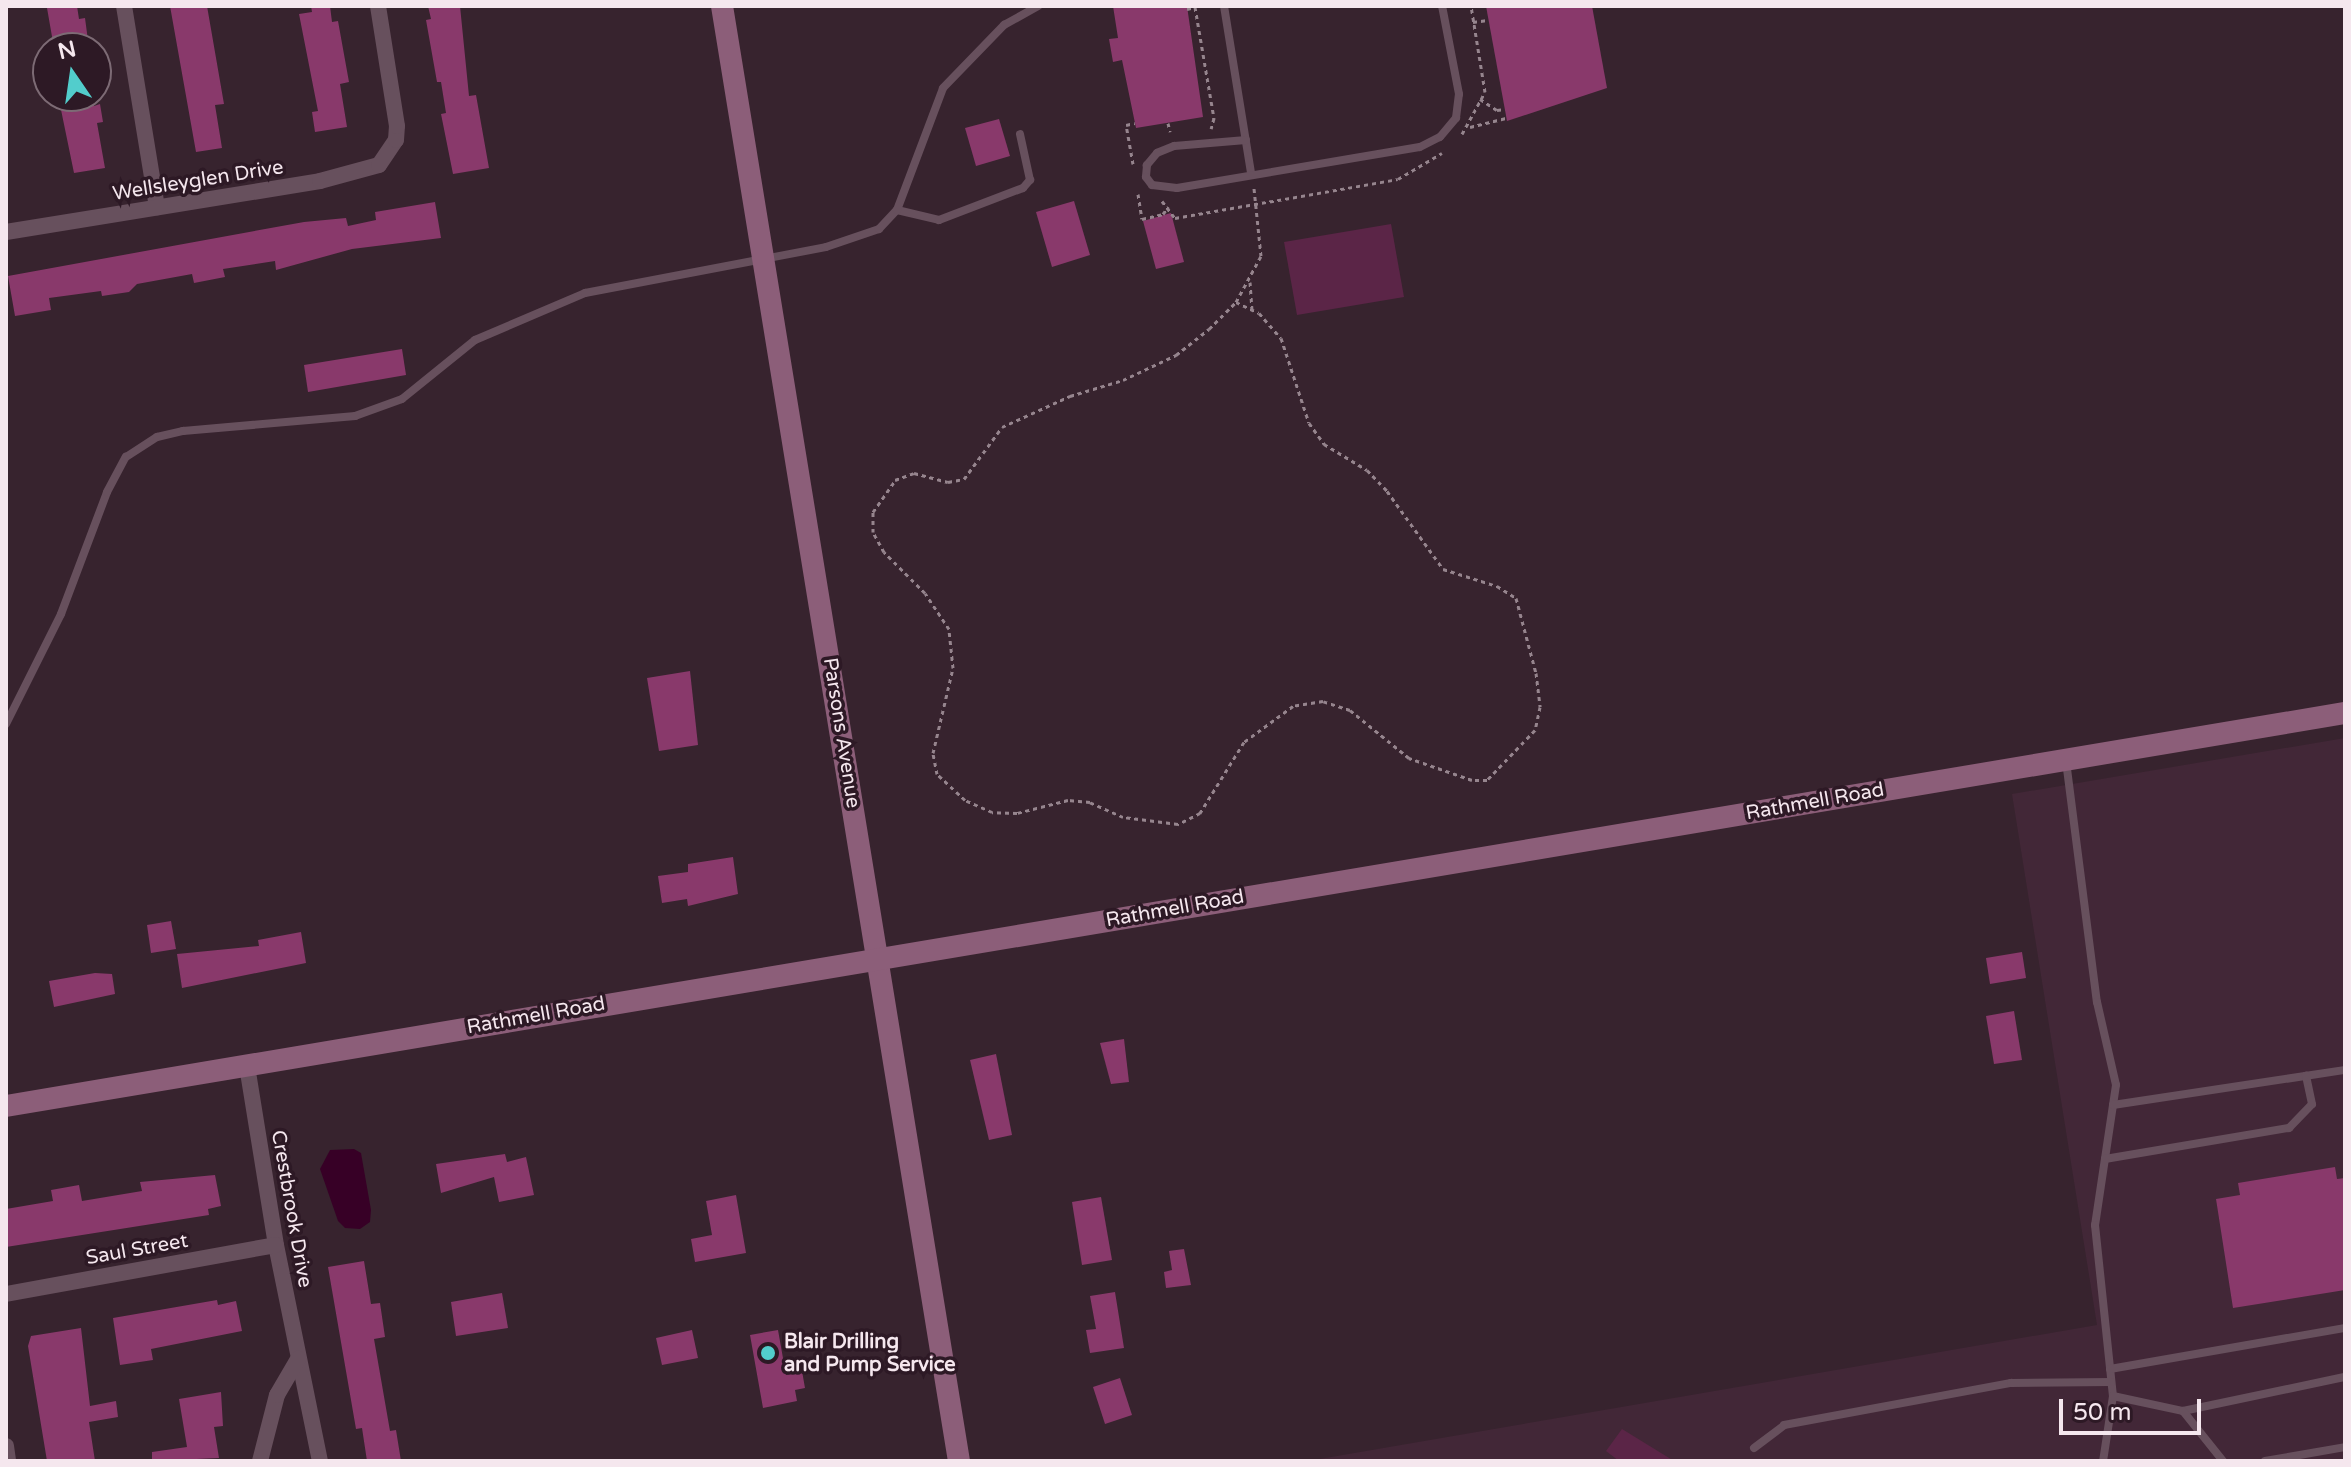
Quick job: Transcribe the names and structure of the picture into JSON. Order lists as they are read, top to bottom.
{
  "streets": {
    "street": [
      "Wellsleyglen Drive",
      "Parsons Avenue",
      "Rathmell Road",
      "Crestbrook Drive",
      "Saul Street"
    ]
  },
  "crossings": [
    ["Parsons Avenue", "Rathmell Road"],
    ["Rathmell Road", "Crestbrook Drive"],
    ["Crestbrook Drive", "Saul Street"]
  ],
  "places": ["Blair Drilling and Pump Service"],
  "scale_bar": "50 m",
  "north": "top"
}
